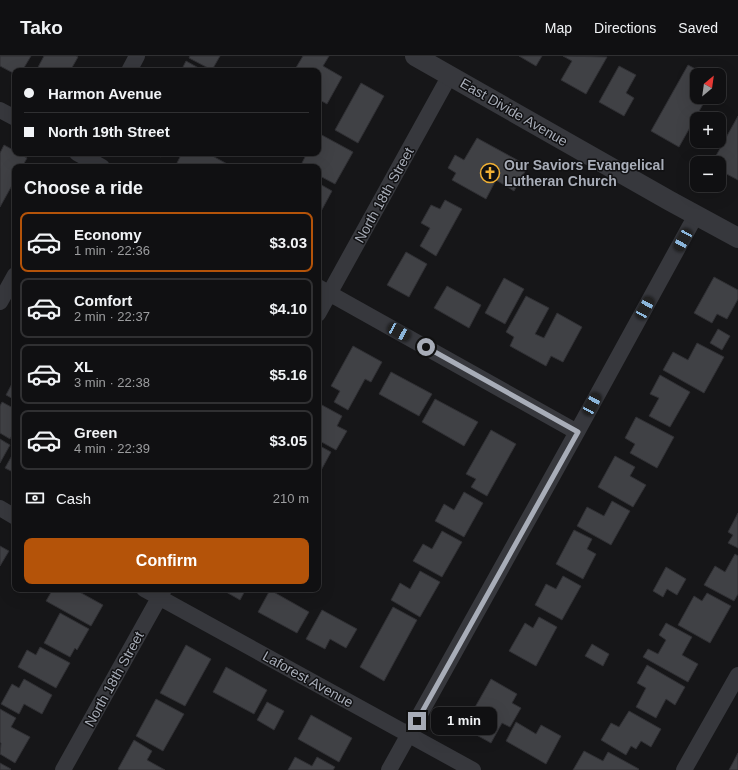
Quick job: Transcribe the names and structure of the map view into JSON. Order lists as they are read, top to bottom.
{
  "streets": {
    "street": ["East Divide Avenue", "North 18th Street", "Laforest Avenue"]
  },
  "crossings": [
    ["East Divide Avenue", "North 18th Street"],
    ["North 18th Street", "Laforest Avenue"]
  ],
  "places": {
    "church": ["Our Saviors Evangelical Lutheran Church"]
  },
  "north": "top right",
  "page": {
    "header": "Tako",
    "nav": ["Map", "Directions", "Saved"],
    "map_buttons": ["+", "−"],
    "banner": ["Harmon Avenue", "North 19th Street"],
    "heading": "Choose a ride",
    "list": [
      {
        "name": "Economy",
        "note": "1 min · 22:36",
        "value": "$3.03"
      },
      {
        "name": "Comfort",
        "note": "2 min · 22:37",
        "value": "$4.10"
      },
      {
        "name": "XL",
        "note": "3 min · 22:38",
        "value": "$5.16"
      },
      {
        "name": "Green",
        "note": "4 min · 22:39",
        "value": "$3.05"
      }
    ],
    "pay": ["Cash", "210 m"],
    "buttons": "Confirm",
    "bubble": "1 min"
  }
}
